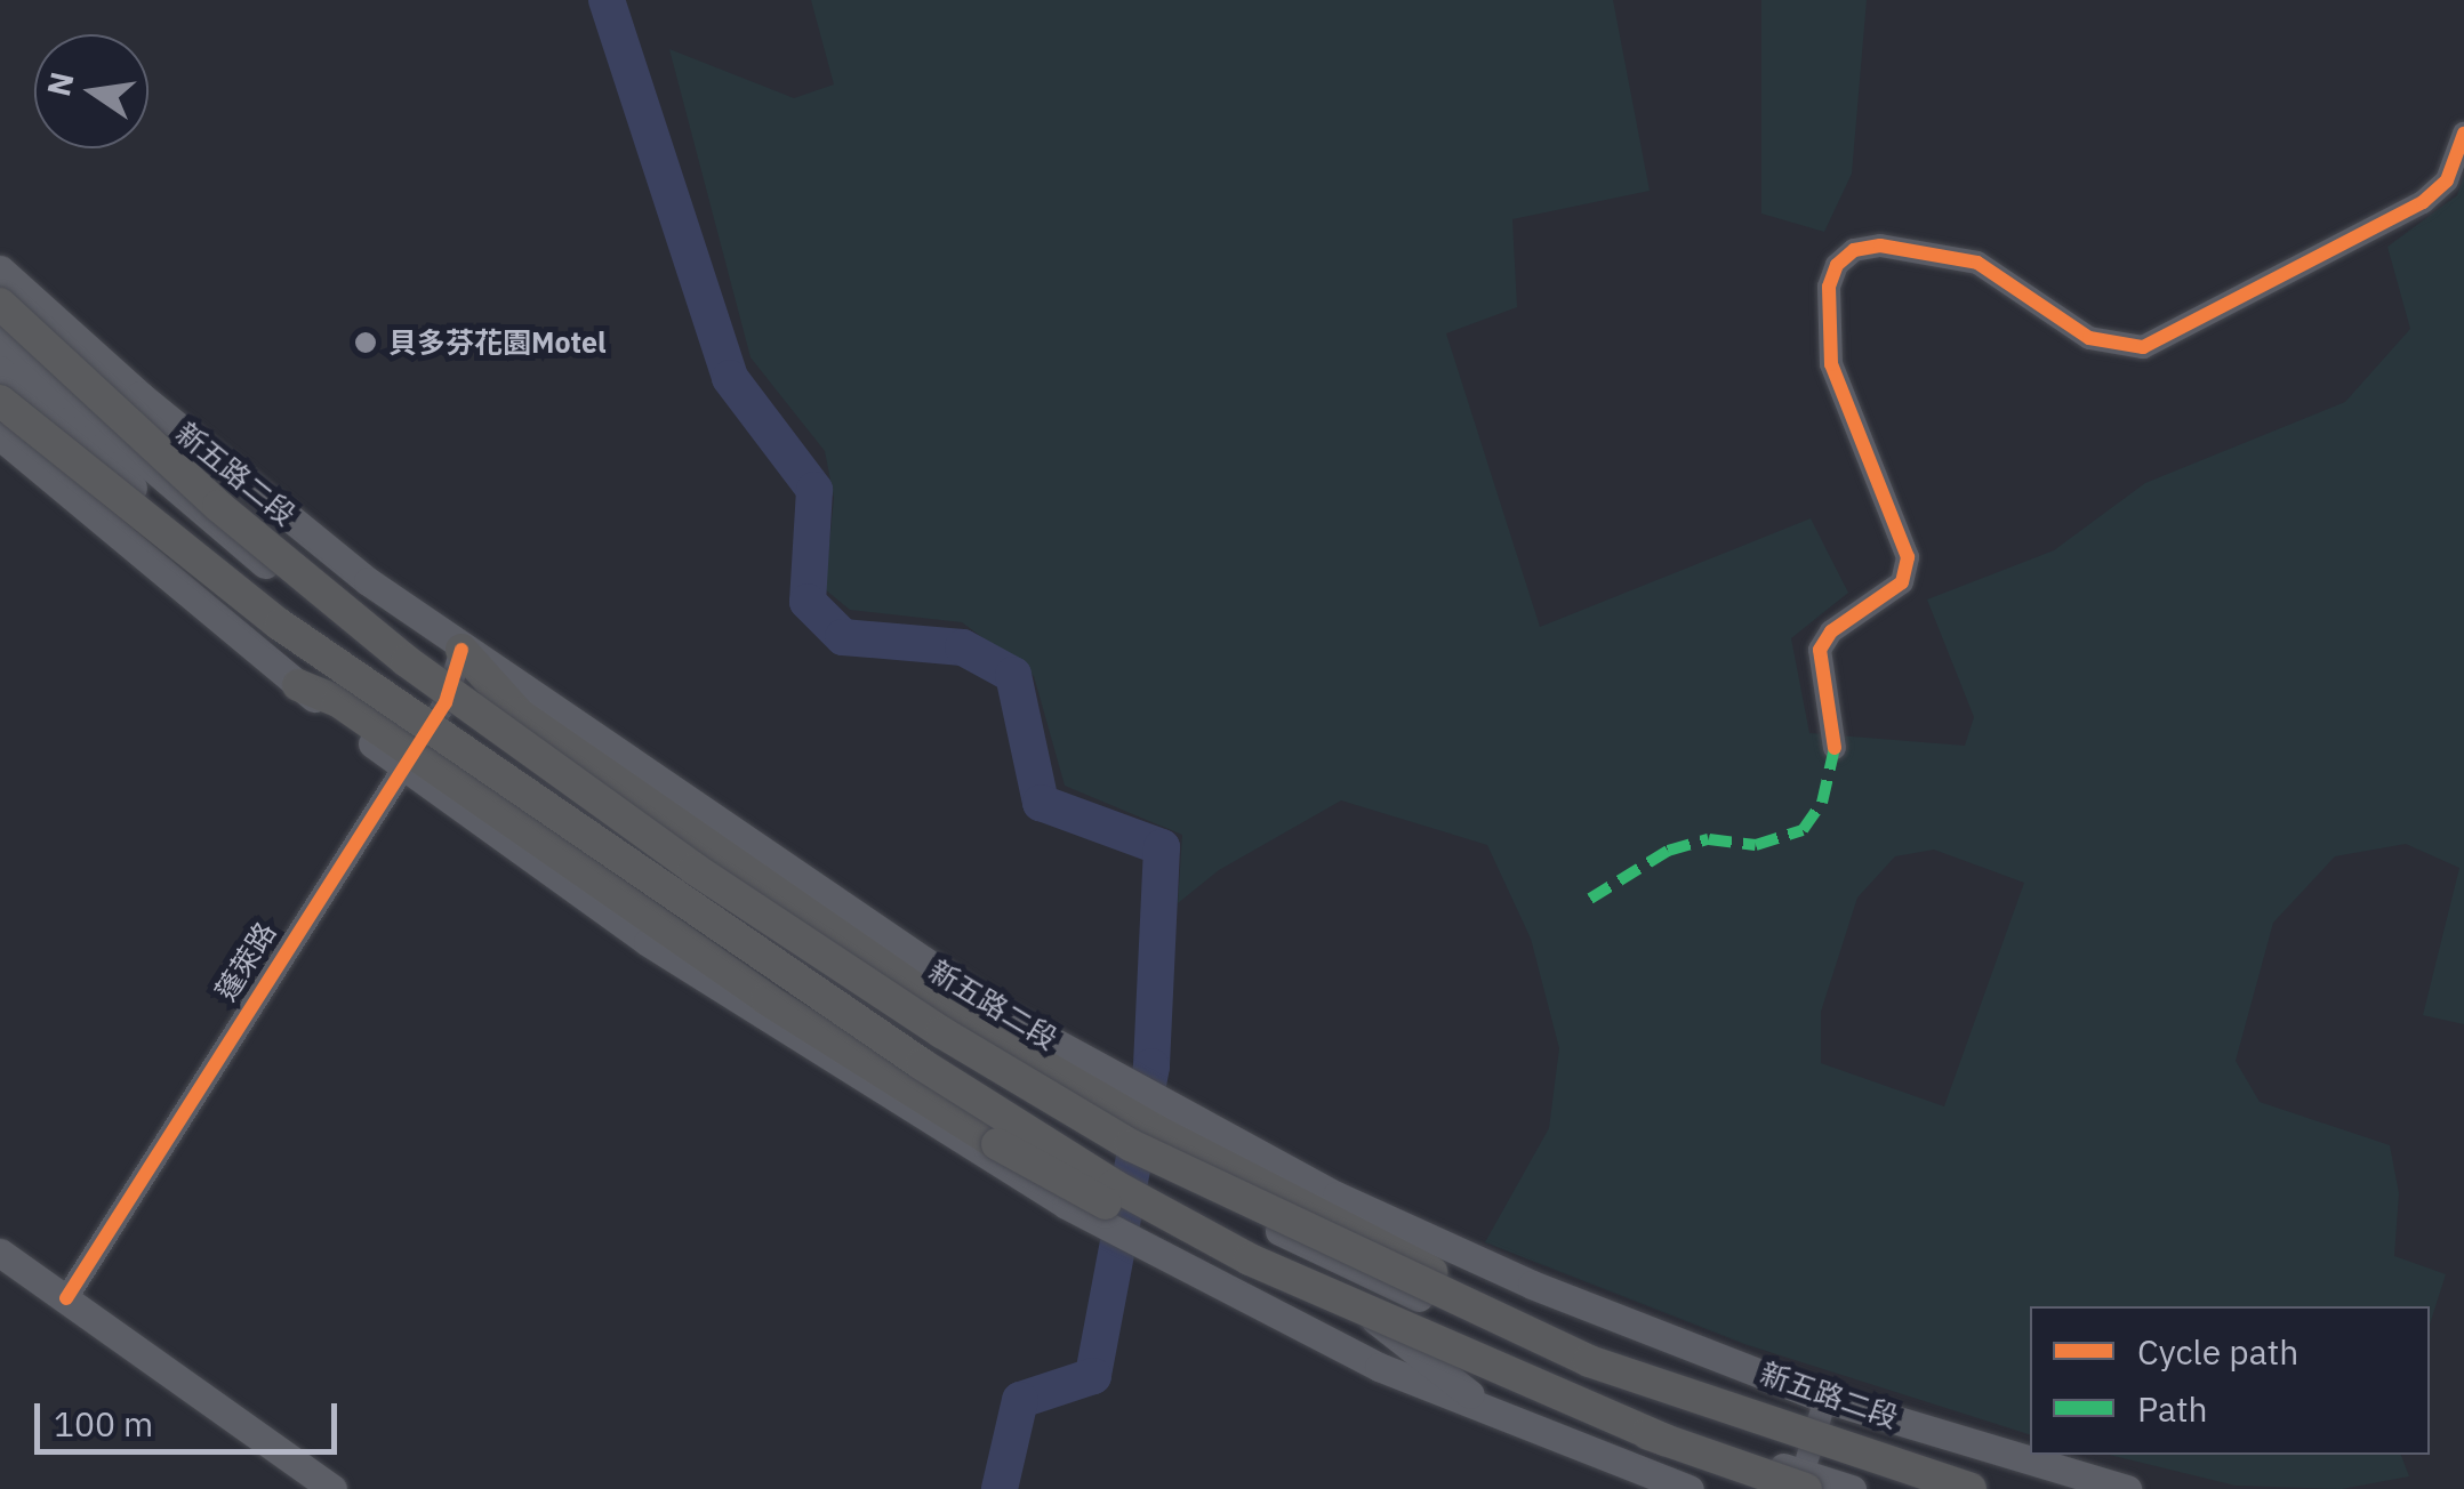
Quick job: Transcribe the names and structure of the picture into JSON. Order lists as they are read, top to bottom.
{
  "streets": {
    "main road": ["新五路二段"],
    "street": ["蓬萊路"]
  },
  "crossings": [
    ["新五路二段", "蓬萊路"]
  ],
  "places": ["貝多芬花園Motel"],
  "legend": ["Cycle path", "Path"],
  "scale_bar": "100 m",
  "north": "left"
}
